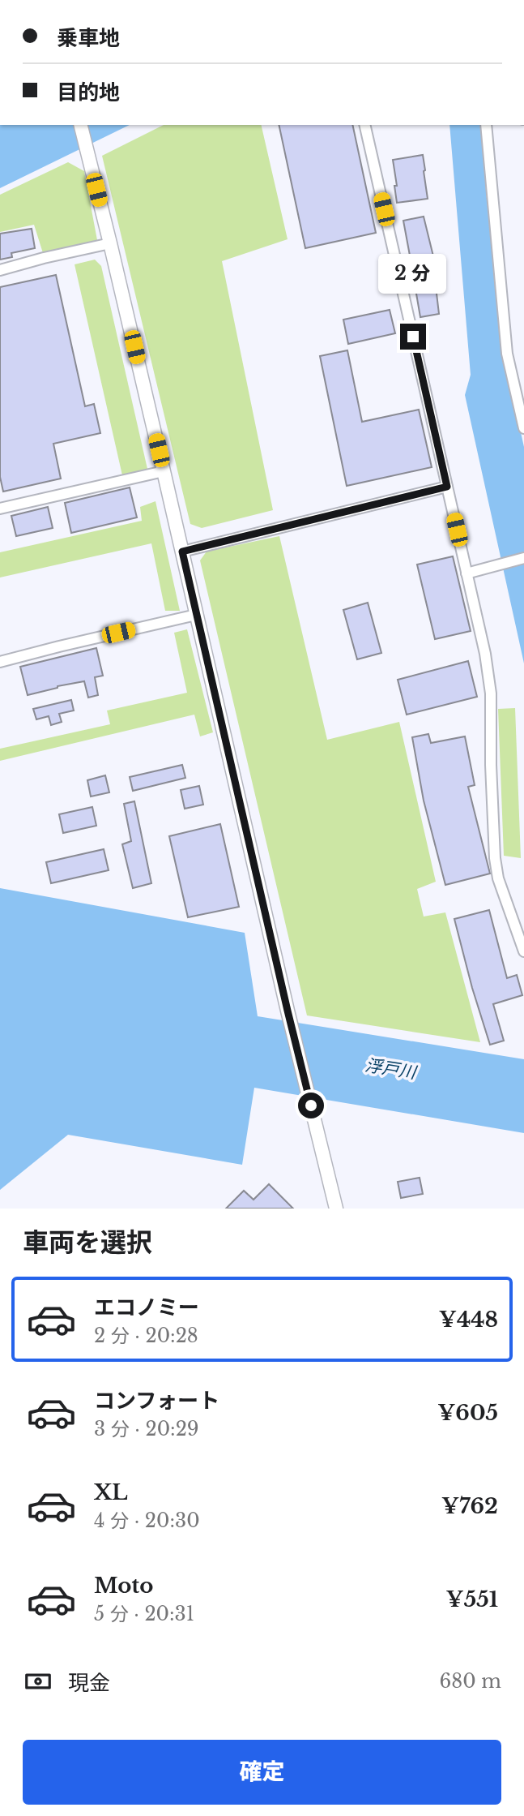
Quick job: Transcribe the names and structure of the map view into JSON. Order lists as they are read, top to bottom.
{
  "water": ["浮戸川"],
  "page": {
    "banner": ["乗車地", "目的地"],
    "bubble": "2 分",
    "heading": "車両を選択",
    "list": [
      {
        "name": "エコノミー",
        "note": "2 分 · 20:28",
        "value": "¥448"
      },
      {
        "name": "コンフォート",
        "note": "3 分 · 20:29",
        "value": "¥605"
      },
      {
        "name": "XL",
        "note": "4 分 · 20:30",
        "value": "¥762"
      },
      {
        "name": "Moto",
        "note": "5 分 · 20:31",
        "value": "¥551"
      }
    ],
    "pay": ["現金", "680 m"],
    "buttons": "確定"
  }
}
